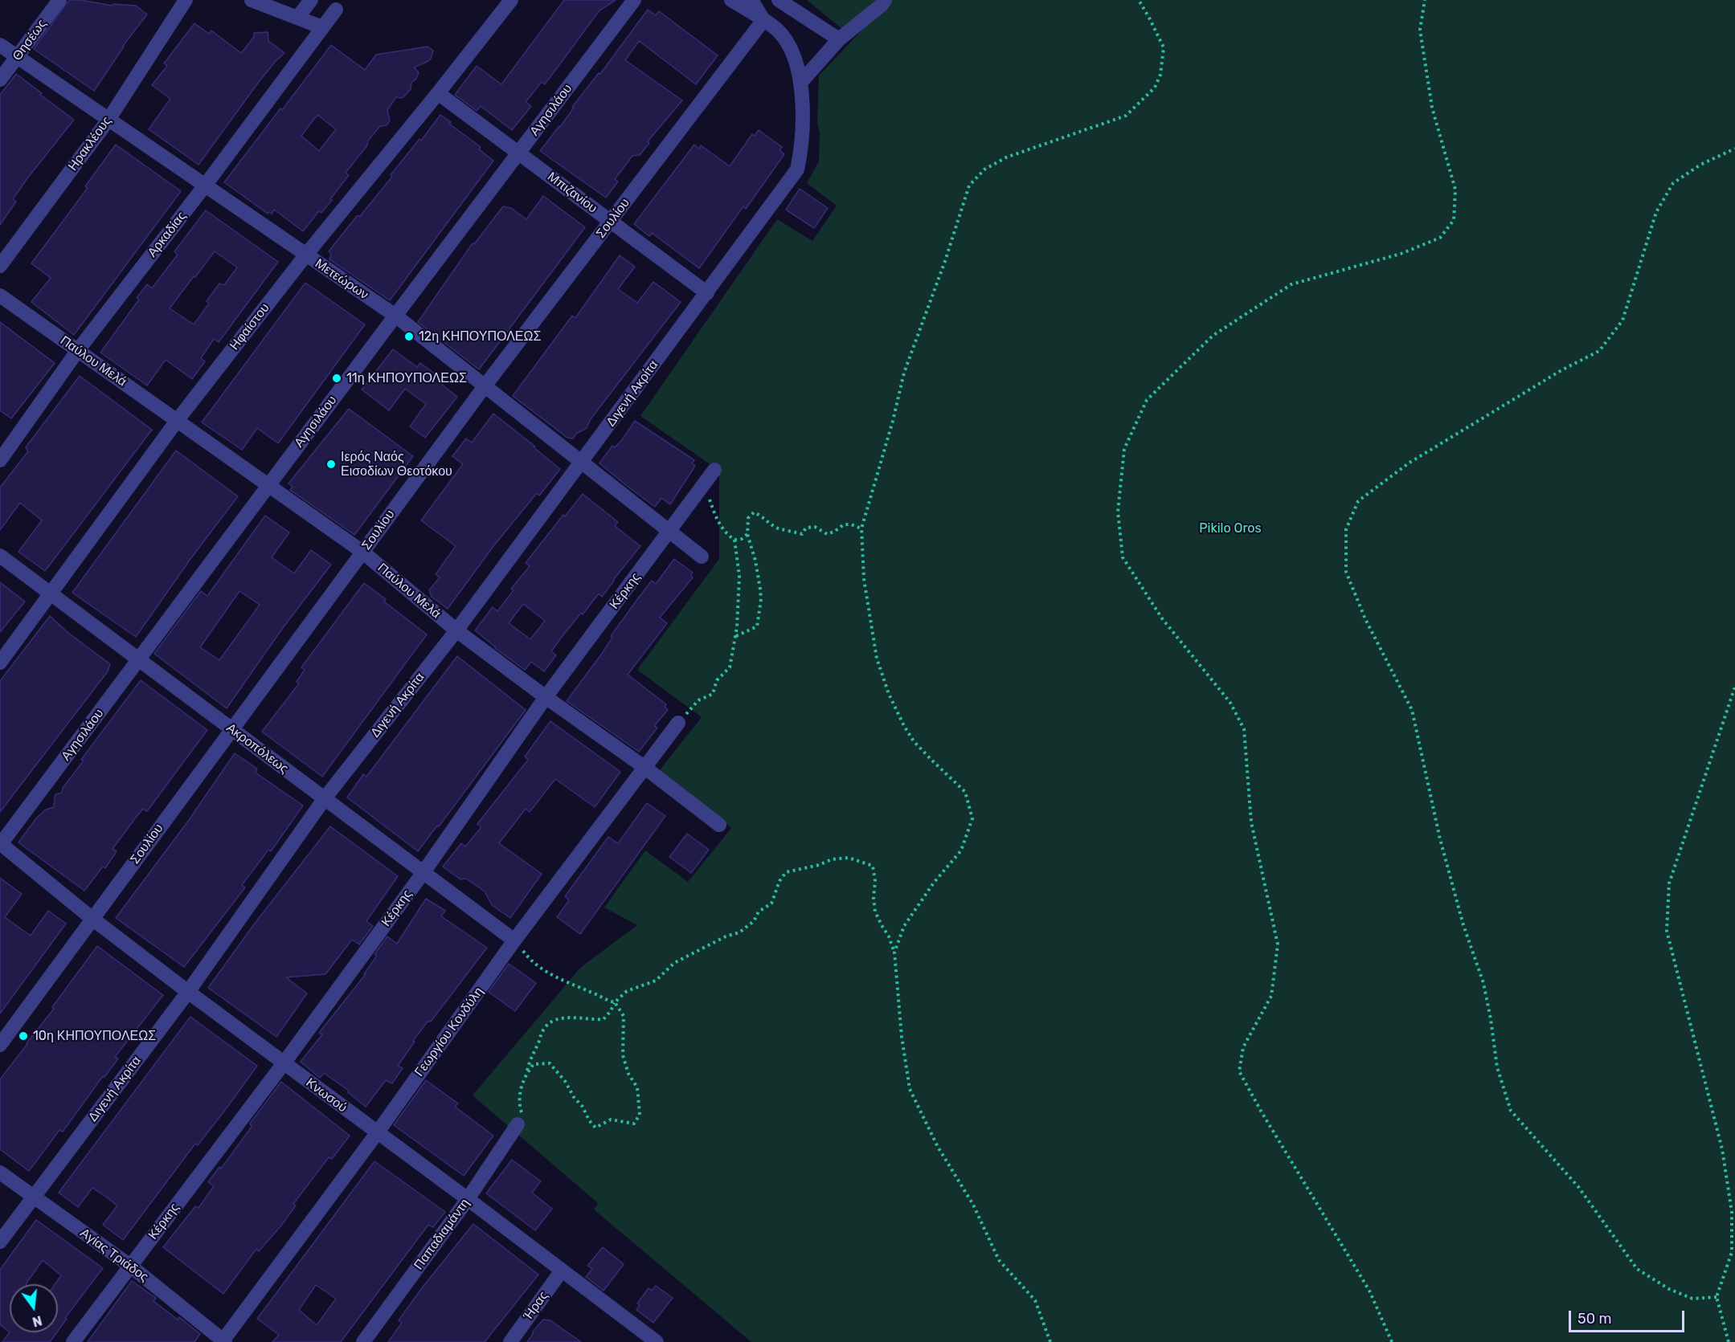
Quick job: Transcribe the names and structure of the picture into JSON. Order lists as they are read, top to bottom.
{
  "streets": {
    "street": [
      "Θησέως",
      "Αγησιλάου",
      "Ηρακλέους",
      "Μπιζανίου",
      "Σουλίου",
      "Αρκαδίας",
      "Μετεώρων",
      "Ηφαίστου",
      "Παύλου Μελά",
      "Διγενή Ακρίτα",
      "Κέρκης",
      "Ακροπόλεως",
      "Γεωργίου Κονδύλη",
      "Κνωσού",
      "Παπαδιαμάντη",
      "Αγίας Τριάδος",
      "Ήρας"
    ]
  },
  "crossings": [
    ["Θησέως", "Μετεώρων"],
    ["Αγησιλάου", "Μπιζανίου"],
    ["Αγησιλάου", "Μετεώρων"],
    ["Αγησιλάου", "Παύλου Μελά"],
    ["Αγησιλάου", "Ακροπόλεως"],
    ["Αγησιλάου", "Κνωσού"],
    ["Ηρακλέους", "Μετεώρων"],
    ["Μπιζανίου", "Σουλίου"],
    ["Μπιζανίου", "Ηφαίστου"],
    ["Μπιζανίου", "Διγενή Ακρίτα"],
    ["Σουλίου", "Μετεώρων"],
    ["Σουλίου", "Παύλου Μελά"],
    ["Σουλίου", "Ακροπόλεως"],
    ["Σουλίου", "Κνωσού"],
    ["Αρκαδίας", "Μετεώρων"],
    ["Αρκαδίας", "Παύλου Μελά"],
    ["Μετεώρων", "Ηφαίστου"],
    ["Μετεώρων", "Διγενή Ακρίτα"],
    ["Μετεώρων", "Κέρκης"],
    ["Ηφαίστου", "Παύλου Μελά"],
    ["Ηφαίστου", "Ακροπόλεως"],
    ["Παύλου Μελά", "Διγενή Ακρίτα"],
    ["Παύλου Μελά", "Κέρκης"],
    ["Παύλου Μελά", "Γεωργίου Κονδύλη"],
    ["Διγενή Ακρίτα", "Ακροπόλεως"],
    ["Διγενή Ακρίτα", "Κνωσού"],
    ["Διγενή Ακρίτα", "Αγίας Τριάδος"],
    ["Κέρκης", "Ακροπόλεως"],
    ["Κέρκης", "Κνωσού"],
    ["Κέρκης", "Αγίας Τριάδος"],
    ["Ακροπόλεως", "Γεωργίου Κονδύλη"],
    ["Γεωργίου Κονδύλη", "Κνωσού"],
    ["Γεωργίου Κονδύλη", "Αγίας Τριάδος"],
    ["Κνωσού", "Παπαδιαμάντη"],
    ["Κνωσού", "Ήρας"]
  ],
  "parks": ["Pikilo Oros"],
  "places": [
    "12η ΚΗΠΟΥΠΟΛΕΩΣ",
    "11η ΚΗΠΟΥΠΟΛΕΩΣ",
    "Ιερός Ναός Εισοδίων Θεοτόκου",
    "10η ΚΗΠΟΥΠΟΛΕΩΣ"
  ],
  "scale_bar": "50 m",
  "north": "bottom"
}
